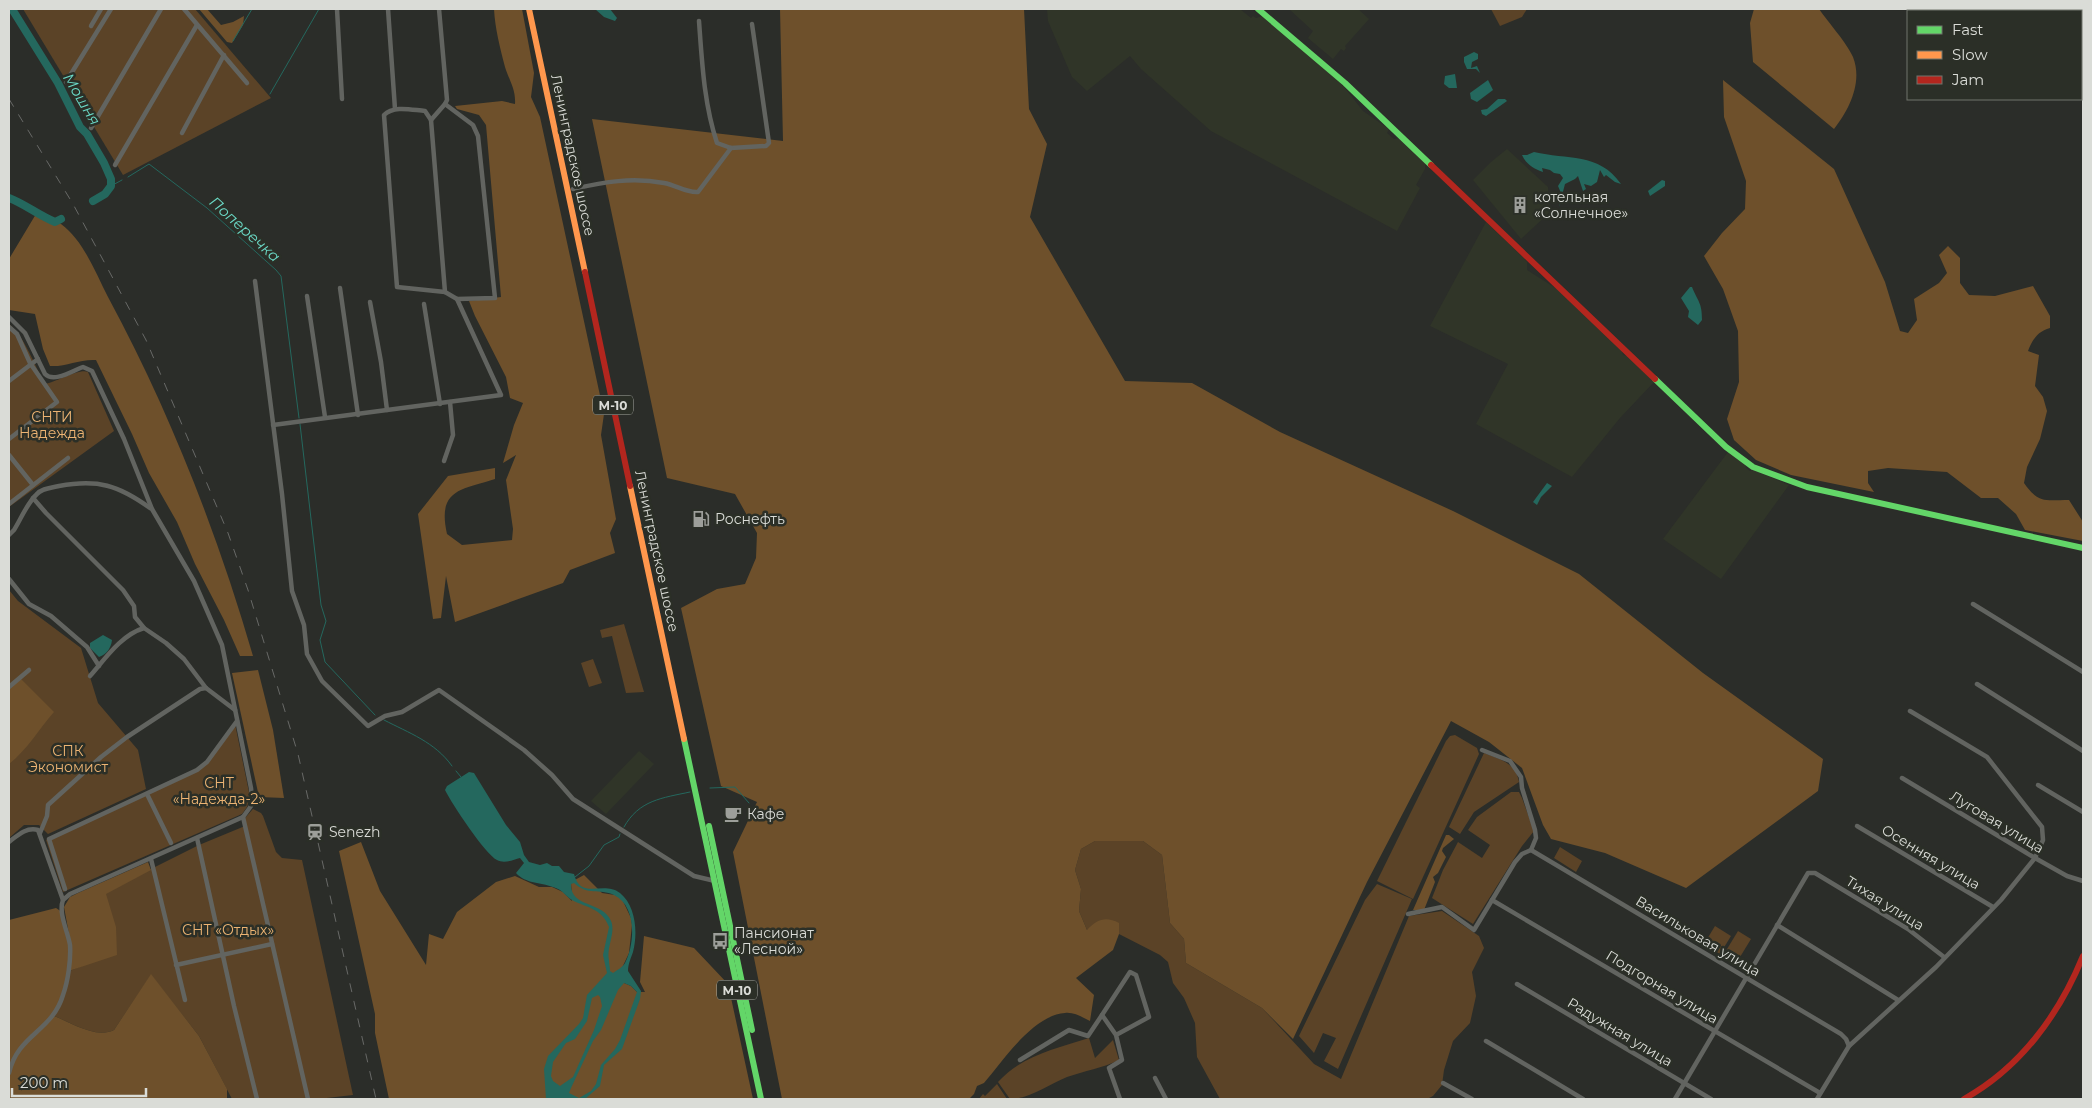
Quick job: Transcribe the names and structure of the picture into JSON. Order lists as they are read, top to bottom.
{
  "streets": {
    "main road": ["Ленинградское шоссе", "М-10"],
    "street": [
      "Луговая улица",
      "Осенняя улица",
      "Тихая улица",
      "Васильковая улица",
      "Подгорная улица",
      "Радужная улица"
    ]
  },
  "water": ["Мошня", "Поперечка"],
  "parks": [
    "СНТИ Надежда",
    "СПК Экономист",
    "СНТ «Надежда-2»",
    "СНТ «Отдых»"
  ],
  "places": {
    "building": ["котельная «Солнечное»"],
    "fuel station": ["Роснефть"],
    "cafe": ["Кафе"],
    "station": ["Senezh"],
    "bus stop": ["Пансионат «Лесной»"]
  },
  "legend": ["Fast", "Slow", "Jam"],
  "scale_bar": "200 m"
}
